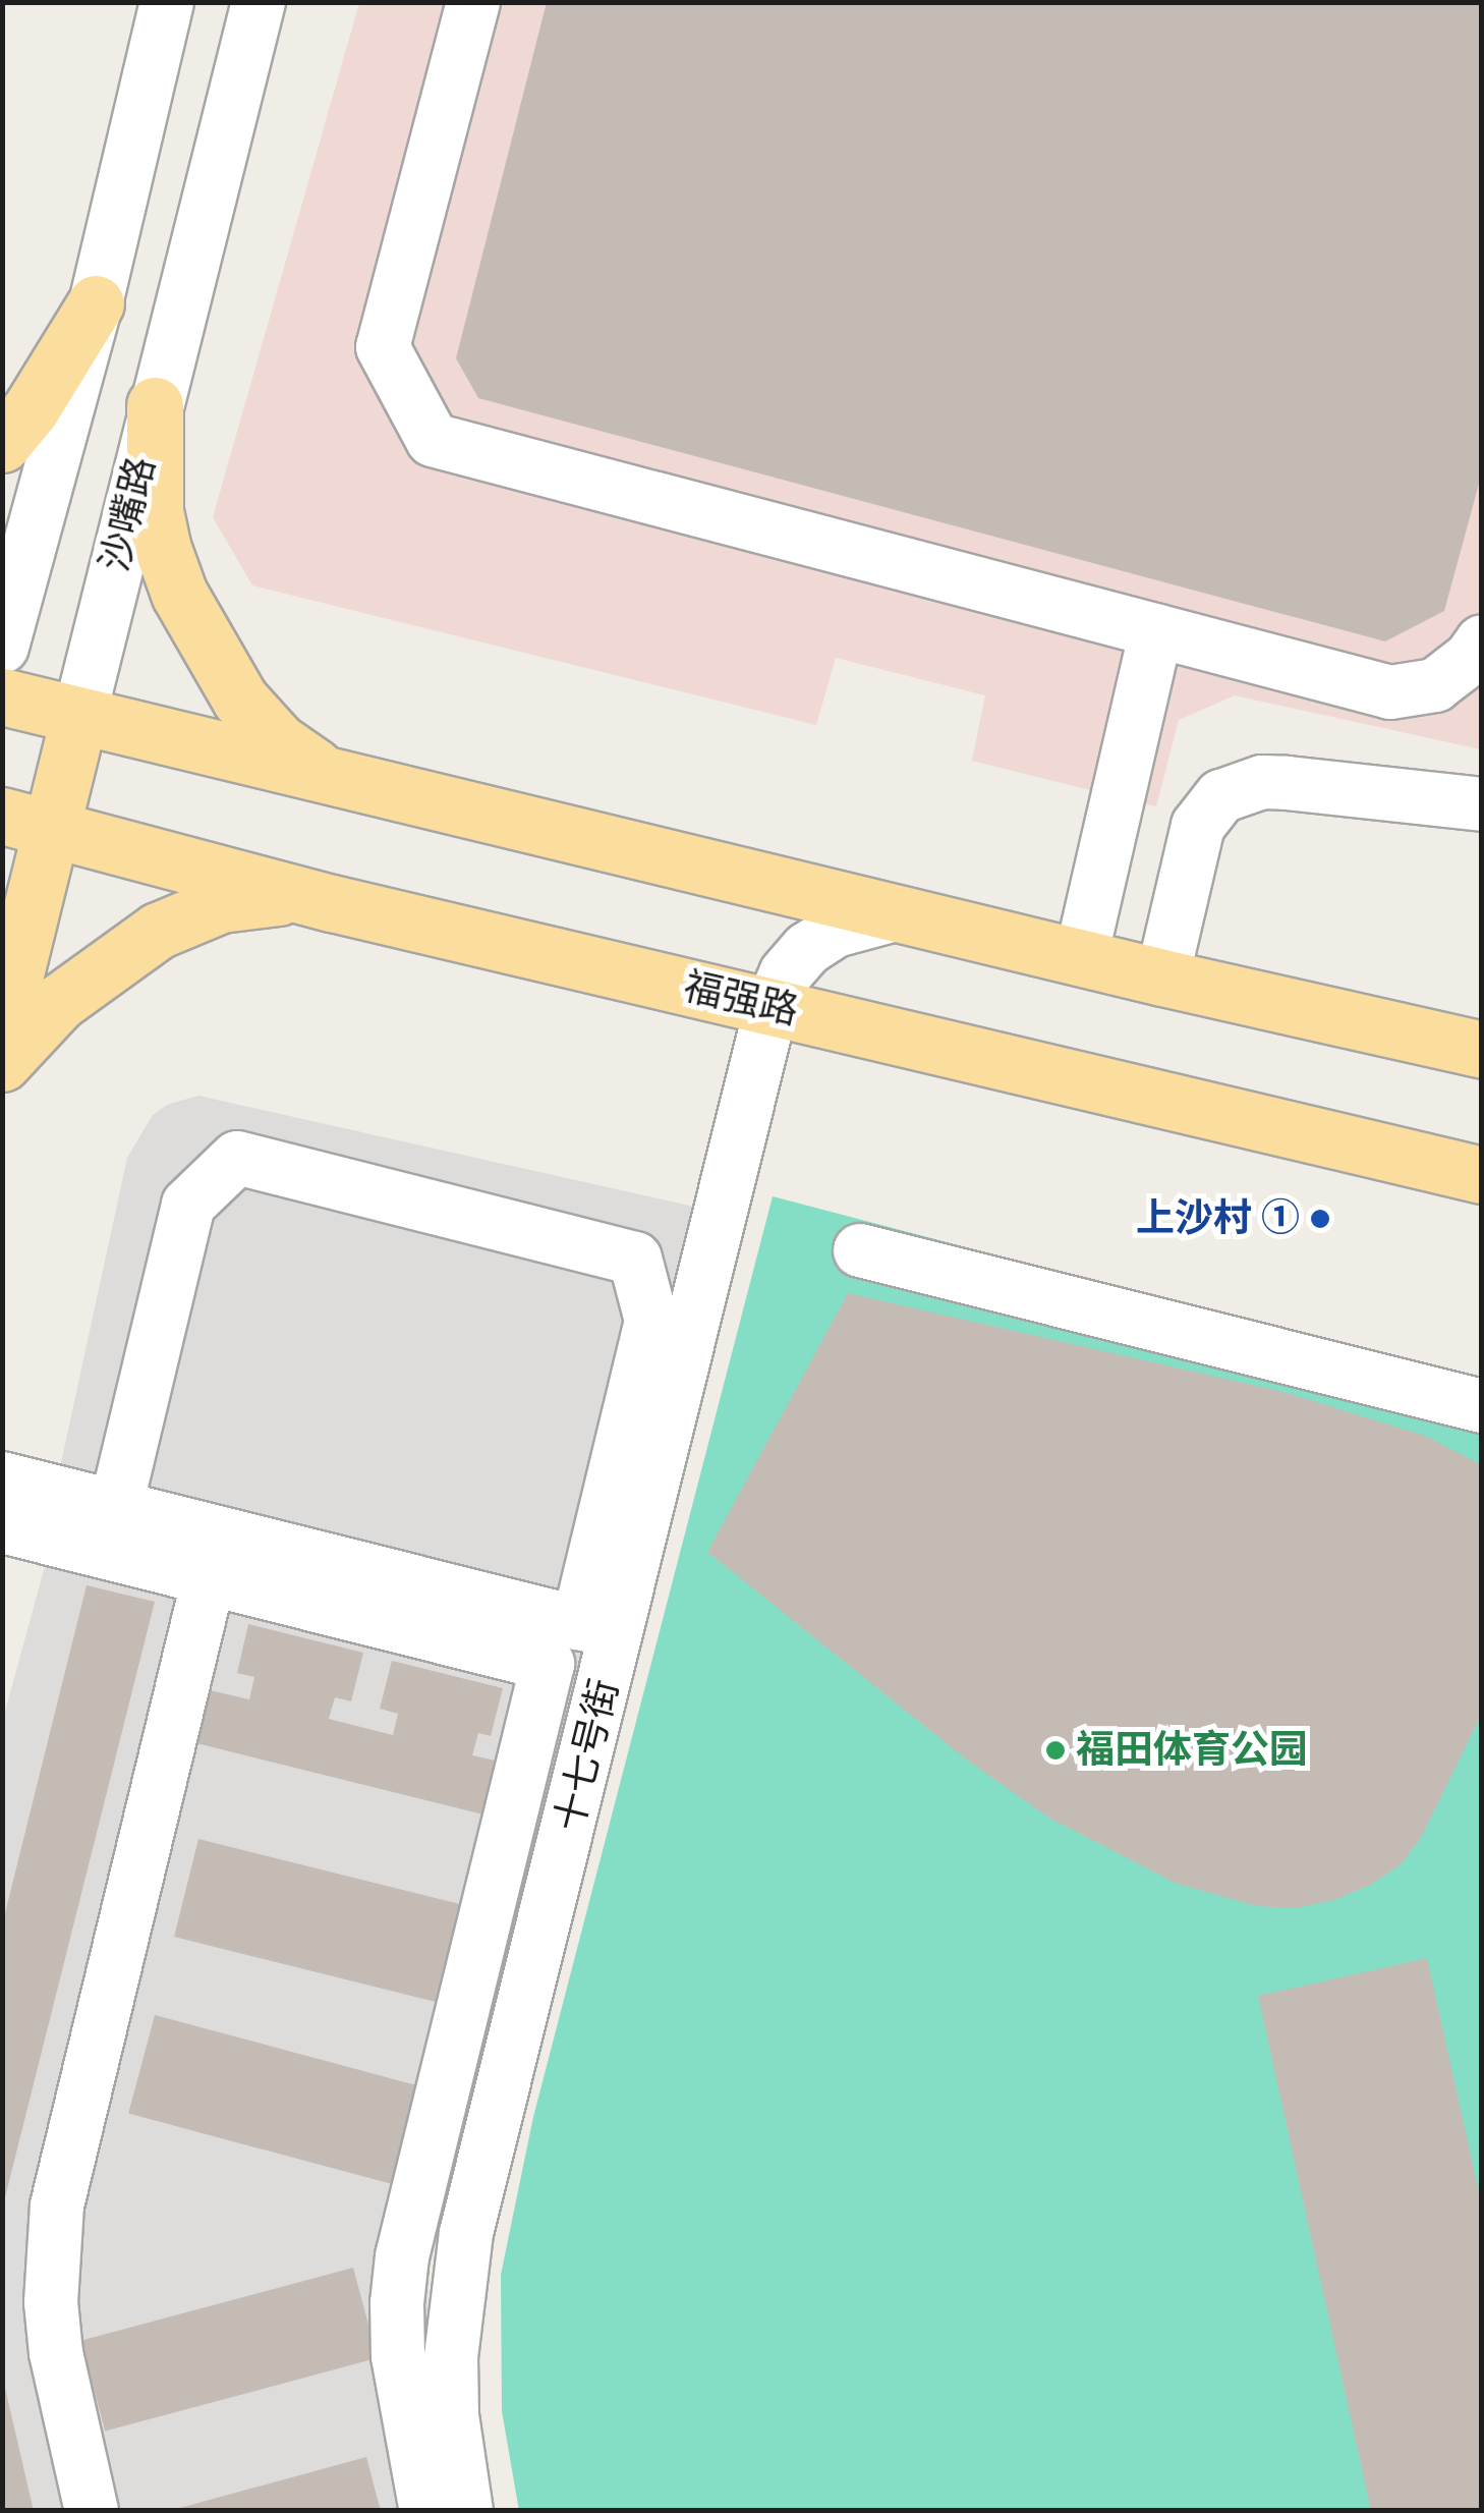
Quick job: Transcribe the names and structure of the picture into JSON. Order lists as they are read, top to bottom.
{
  "streets": {
    "main road": ["沙嘴路", "福强路"],
    "street": ["十七号街"]
  },
  "crossings": [
    ["沙嘴路", "福强路"],
    ["福强路", "十七号街"]
  ],
  "places": ["上沙村 ①", "福田体育公园"]
}
